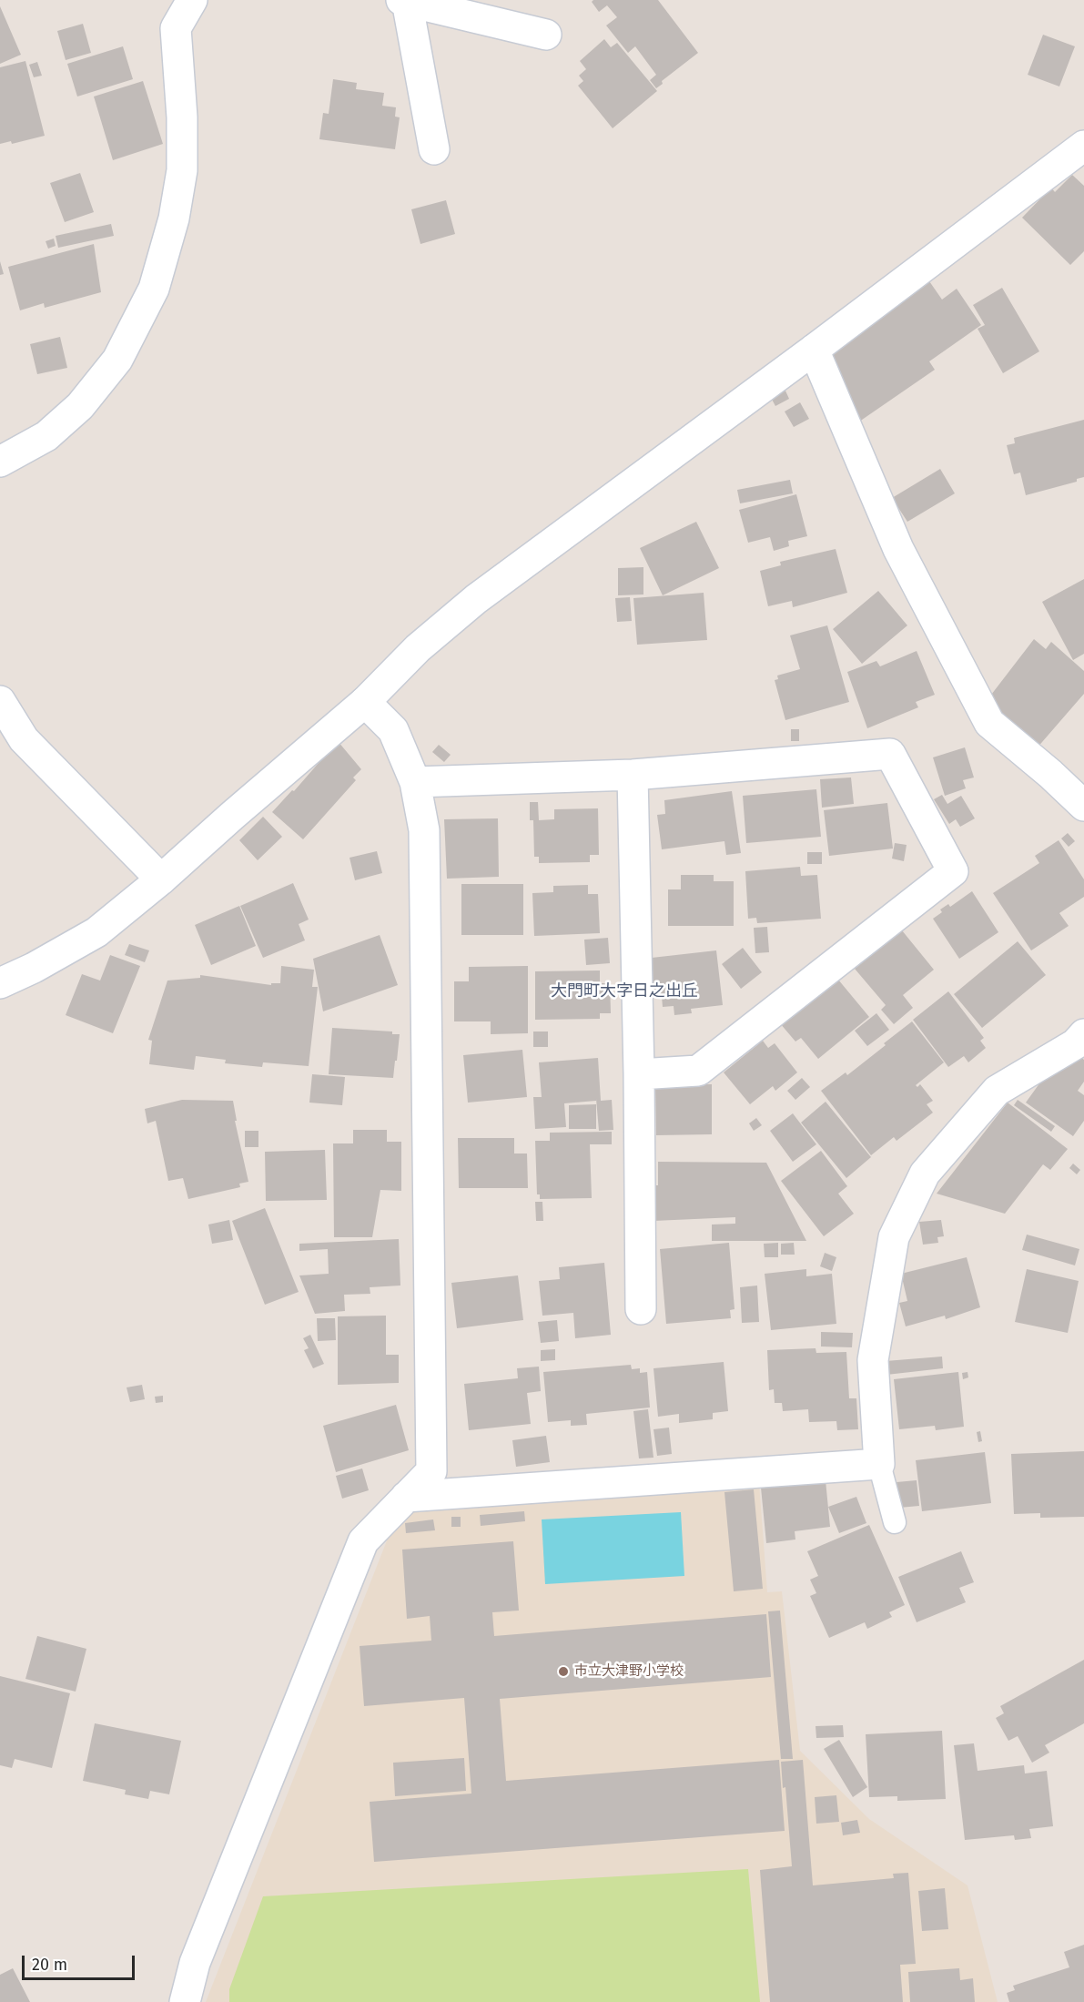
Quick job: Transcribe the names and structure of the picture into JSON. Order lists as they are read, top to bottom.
{
  "districts": ["大門町大字日之出丘"],
  "places": ["市立大津野小学校"],
  "scale_bar": "20 m"
}
